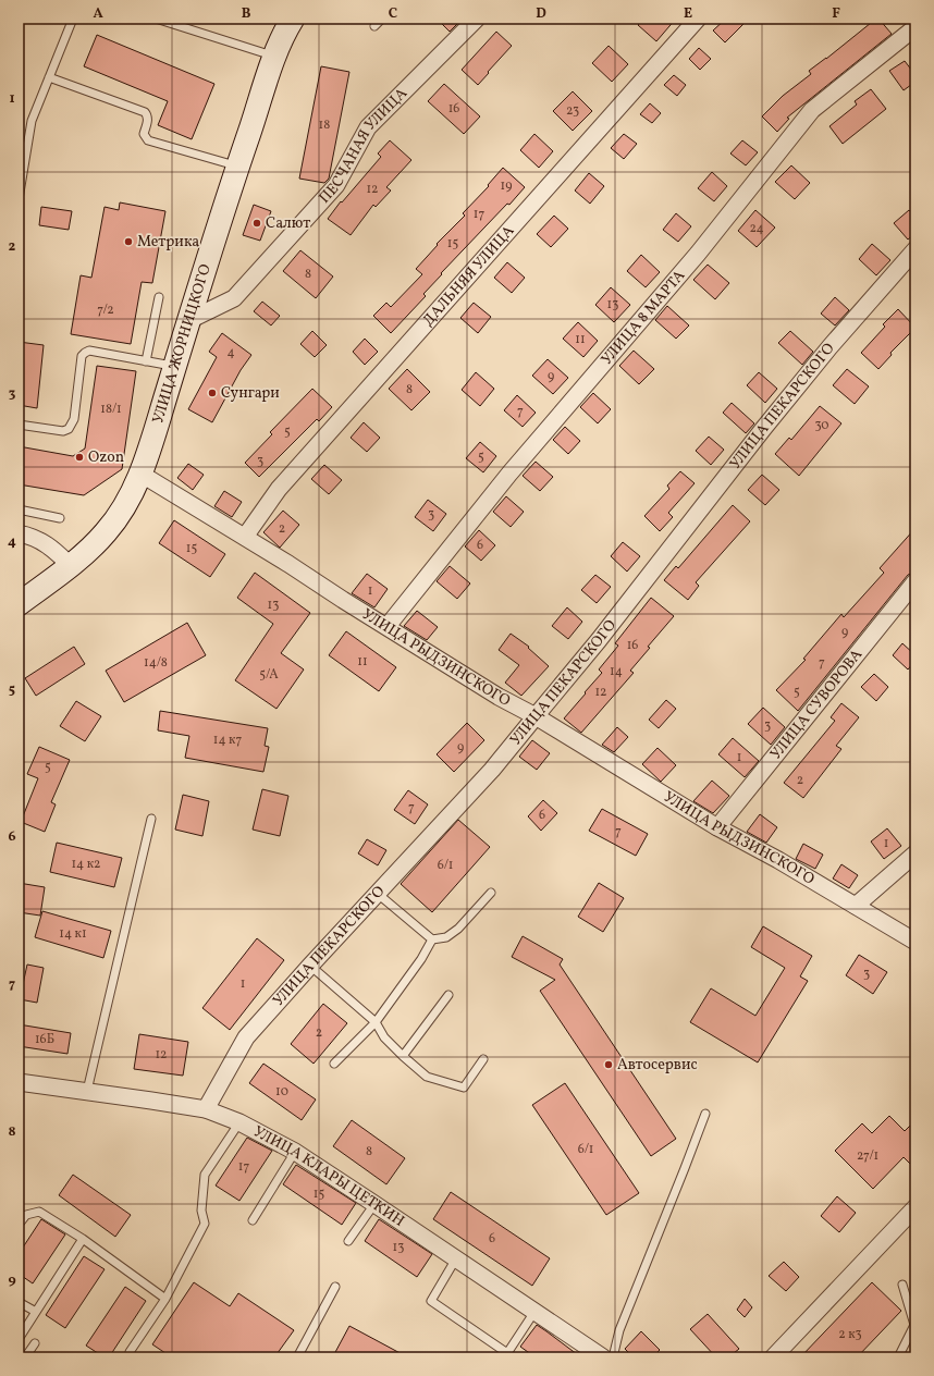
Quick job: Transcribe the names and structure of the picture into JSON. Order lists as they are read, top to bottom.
{
  "streets": {
    "main road": ["УЛИЦА ЖОРНИЦКОГО"],
    "street": [
      "ПЕСЧАНАЯ УЛИЦА",
      "ДАЛЬНЯЯ УЛИЦА",
      "УЛИЦА 8 МАРТА",
      "УЛИЦА ПЕКАРСКОГО",
      "УЛИЦА РЫДЗИНСКОГО",
      "УЛИЦА СУВОРОВА",
      "УЛИЦА КЛАРЫ ЦЕТКИН"
    ]
  },
  "crossings": [
    ["ПЕСЧАНАЯ УЛИЦА", "УЛИЦА ЖОРНИЦКОГО"],
    ["ДАЛЬНЯЯ УЛИЦА", "УЛИЦА РЫДЗИНСКОГО"],
    ["УЛИЦА 8 МАРТА", "УЛИЦА РЫДЗИНСКОГО"],
    ["УЛИЦА ЖОРНИЦКОГО", "УЛИЦА РЫДЗИНСКОГО"],
    ["УЛИЦА ПЕКАРСКОГО", "УЛИЦА РЫДЗИНСКОГО"],
    ["УЛИЦА ПЕКАРСКОГО", "УЛИЦА КЛАРЫ ЦЕТКИН"],
    ["УЛИЦА РЫДЗИНСКОГО", "УЛИЦА СУВОРОВА"]
  ],
  "places": [
    "Салют",
    "Метрика",
    "Сунгари",
    "Ozon",
    "Автосервис"
  ],
  "house_numbers": [
    "16",
    "23",
    "18",
    "19",
    "12",
    "17",
    "24",
    "15",
    "8",
    "13",
    "7/2",
    "11",
    "4",
    "9",
    "8",
    "18/1",
    "7",
    "30",
    "5",
    "5",
    "3",
    "3",
    "2",
    "6",
    "15",
    "1",
    "13",
    "9",
    "16",
    "11",
    "14/8",
    "7",
    "14",
    "5/А",
    "12",
    "5",
    "3",
    "14 к7",
    "9",
    "1",
    "5",
    "2",
    "7",
    "6",
    "7",
    "1",
    "14 к2",
    "6/1",
    "14 к1",
    "3",
    "1",
    "2",
    "16Б",
    "12",
    "10",
    "6/1",
    "8",
    "27/1",
    "17",
    "15",
    "6",
    "13",
    "2 к3"
  ],
  "grid": {
    "columns": [
      "A",
      "B",
      "C",
      "D",
      "E",
      "F"
    ],
    "rows": [
      "1",
      "2",
      "3",
      "4",
      "5",
      "6",
      "7",
      "8",
      "9"
    ]
  }
}
